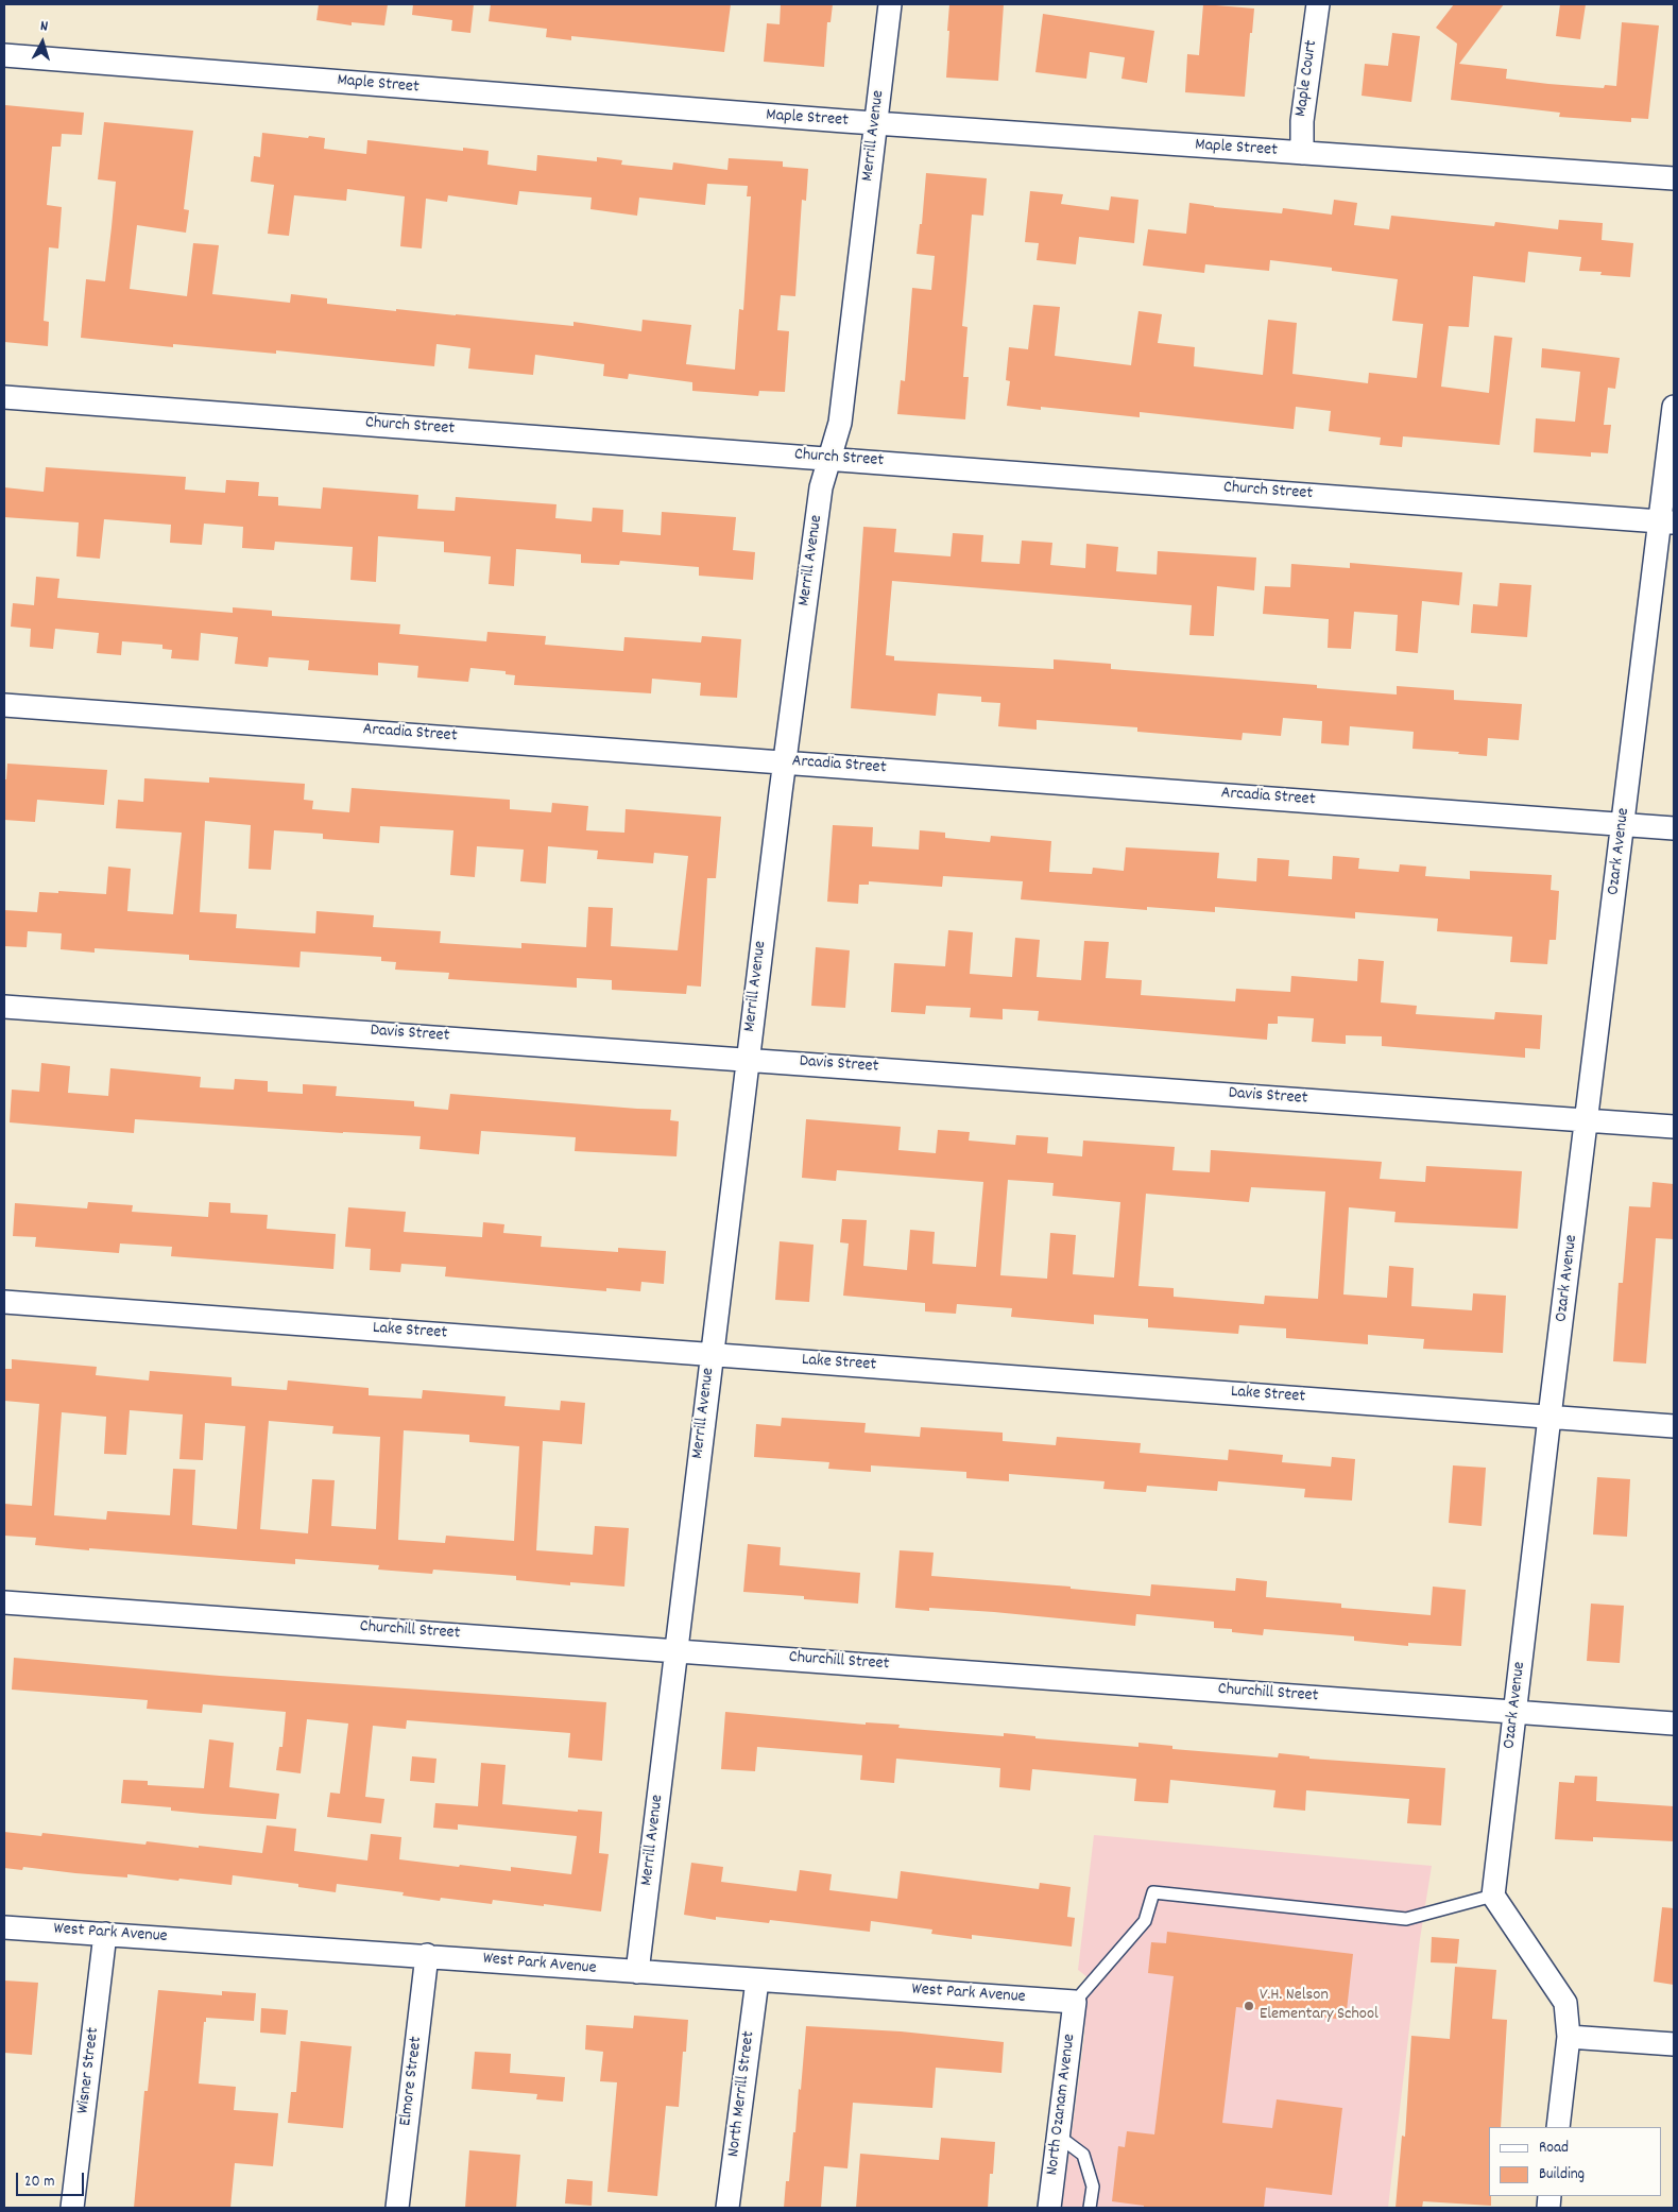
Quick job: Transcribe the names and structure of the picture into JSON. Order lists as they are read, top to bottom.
{
  "streets": {
    "street": [
      "Maple Court",
      "Maple Street",
      "Merrill Avenue",
      "Church Street",
      "Arcadia Street",
      "Ozark Avenue",
      "Davis Street",
      "Lake Street",
      "Churchill Street",
      "West Park Avenue",
      "Wisner Street",
      "Elmore Street",
      "North Merrill Street",
      "North Ozanam Avenue"
    ]
  },
  "crossings": [
    ["Maple Court", "Maple Street"],
    ["Maple Street", "Merrill Avenue"],
    ["Merrill Avenue", "Church Street"],
    ["Merrill Avenue", "Arcadia Street"],
    ["Merrill Avenue", "Davis Street"],
    ["Merrill Avenue", "Lake Street"],
    ["Merrill Avenue", "Churchill Street"],
    ["Merrill Avenue", "West Park Avenue"],
    ["Church Street", "Ozark Avenue"],
    ["Arcadia Street", "Ozark Avenue"],
    ["Ozark Avenue", "Davis Street"],
    ["Ozark Avenue", "Lake Street"],
    ["Ozark Avenue", "Churchill Street"],
    ["West Park Avenue", "Wisner Street"],
    ["West Park Avenue", "Elmore Street"],
    ["West Park Avenue", "North Merrill Street"],
    ["West Park Avenue", "North Ozanam Avenue"]
  ],
  "places": ["V.H. Nelson Elementary School"],
  "legend": ["Road", "Building"],
  "scale_bar": "20 m",
  "north": "top"
}
